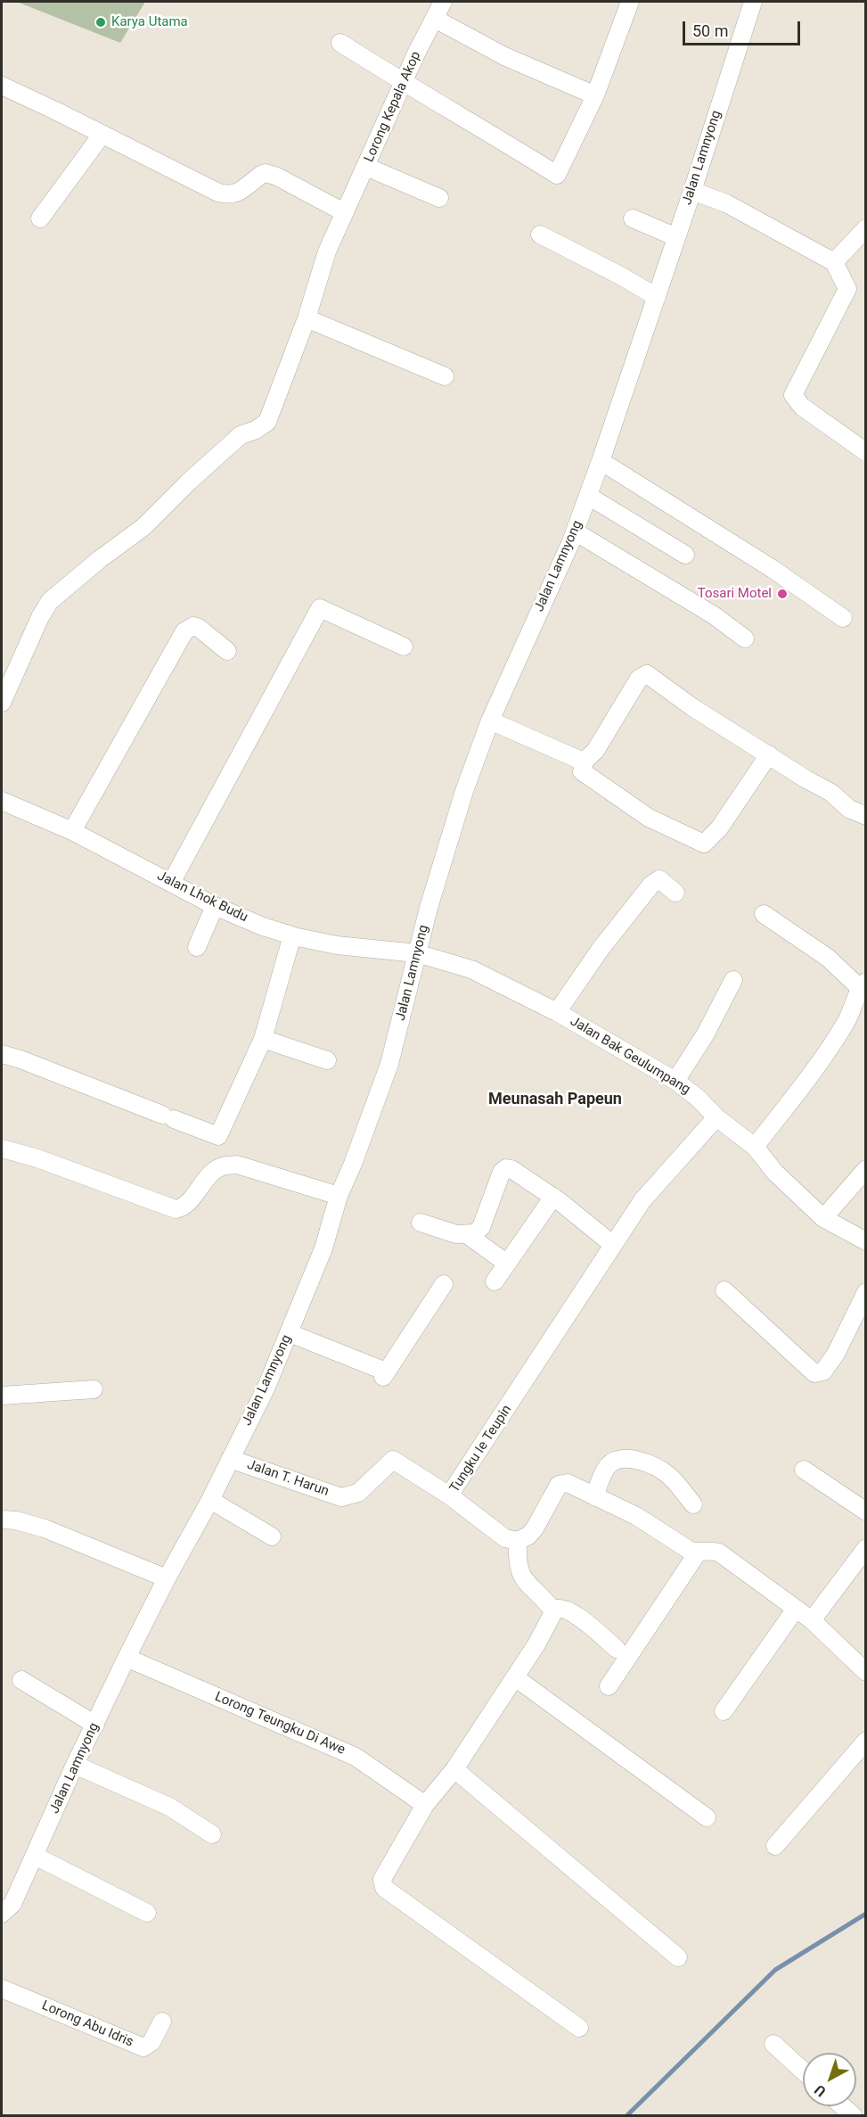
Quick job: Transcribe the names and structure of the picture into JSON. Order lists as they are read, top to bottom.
{
  "streets": {
    "street": [
      "Lorong Kepala Akop",
      "Jalan Lamnyong",
      "Jalan Lhok Budu",
      "Jalan Bak Geulumpang",
      "Tungku Ie Teupin",
      "Jalan T. Harun",
      "Lorong Teungku Di Awe",
      "Lorong Abu Idris"
    ]
  },
  "crossings": [
    ["Jalan Lamnyong", "Jalan Lhok Budu"],
    ["Jalan Lamnyong", "Jalan Bak Geulumpang"],
    ["Jalan Lamnyong", "Jalan T. Harun"],
    ["Jalan Lamnyong", "Lorong Teungku Di Awe"],
    ["Jalan Lhok Budu", "Jalan Bak Geulumpang"],
    ["Jalan Bak Geulumpang", "Tungku Ie Teupin"],
    ["Tungku Ie Teupin", "Jalan T. Harun"]
  ],
  "districts": ["Meunasah Papeun"],
  "places": ["Karya Utama", "Tosari Motel"],
  "scale_bar": "50 m",
  "north": "bottom left"
}
